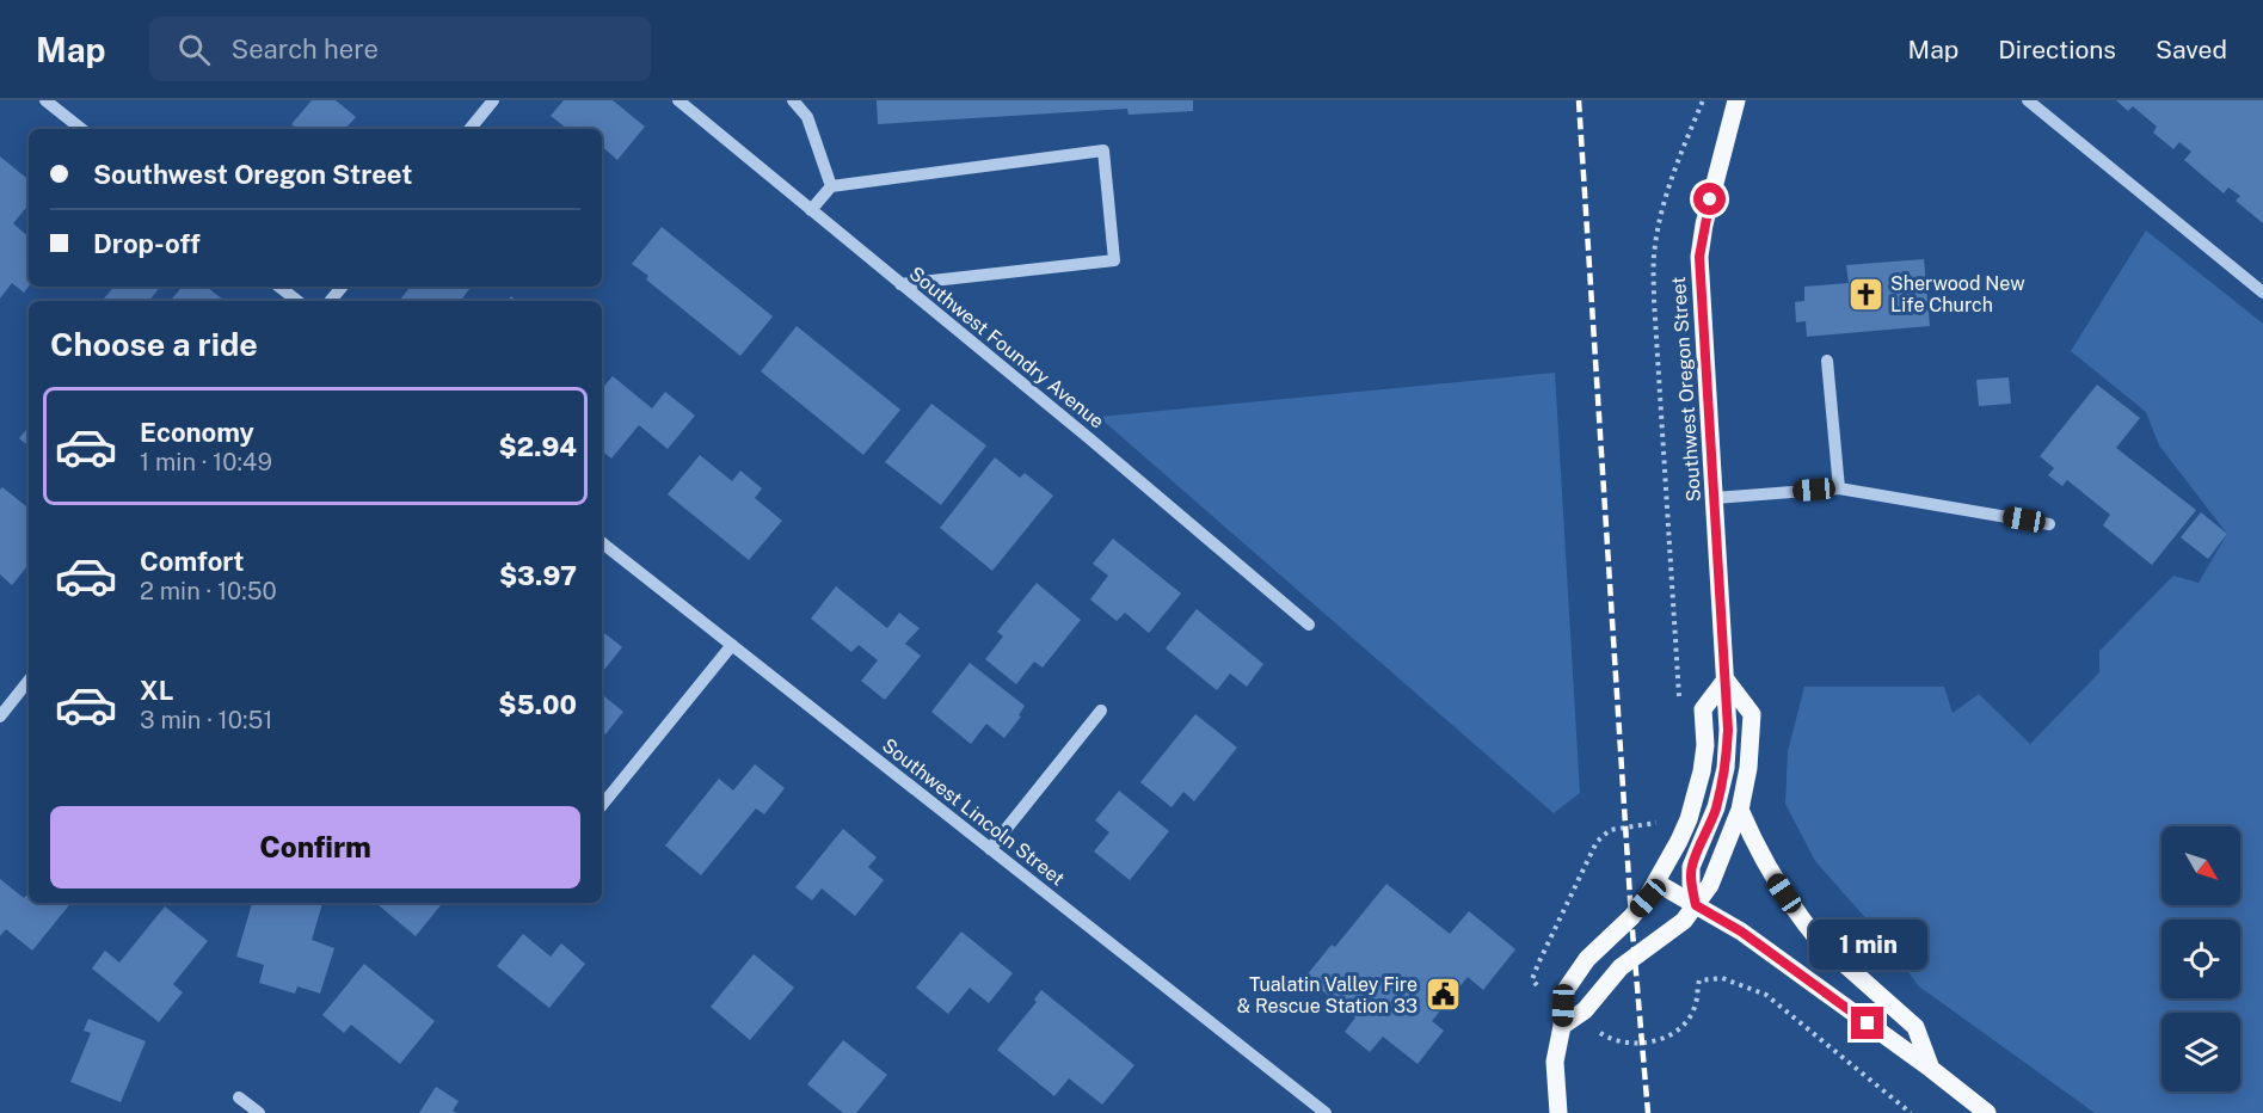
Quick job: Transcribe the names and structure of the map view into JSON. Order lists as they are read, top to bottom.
{
  "streets": {
    "main road": ["Southwest Oregon Street"],
    "street": ["Southwest Foundry Avenue", "Southwest Lincoln Street"]
  },
  "places": {
    "church": ["Sherwood New Life Church"],
    "public building": ["Tualatin Valley Fire & Rescue Station 33"]
  },
  "north": "bottom right",
  "page": {
    "header": "Map",
    "search": "Search here",
    "nav": ["Map", "Directions", "Saved"],
    "banner": ["Southwest Oregon Street", "Drop-off"],
    "heading": "Choose a ride",
    "list": [
      {
        "name": "Economy",
        "note": "1 min · 10:49",
        "value": "$2.94"
      },
      {
        "name": "Comfort",
        "note": "2 min · 10:50",
        "value": "$3.97"
      },
      {
        "name": "XL",
        "note": "3 min · 10:51",
        "value": "$5.00"
      }
    ],
    "buttons": "Confirm",
    "bubble": "1 min"
  }
}
